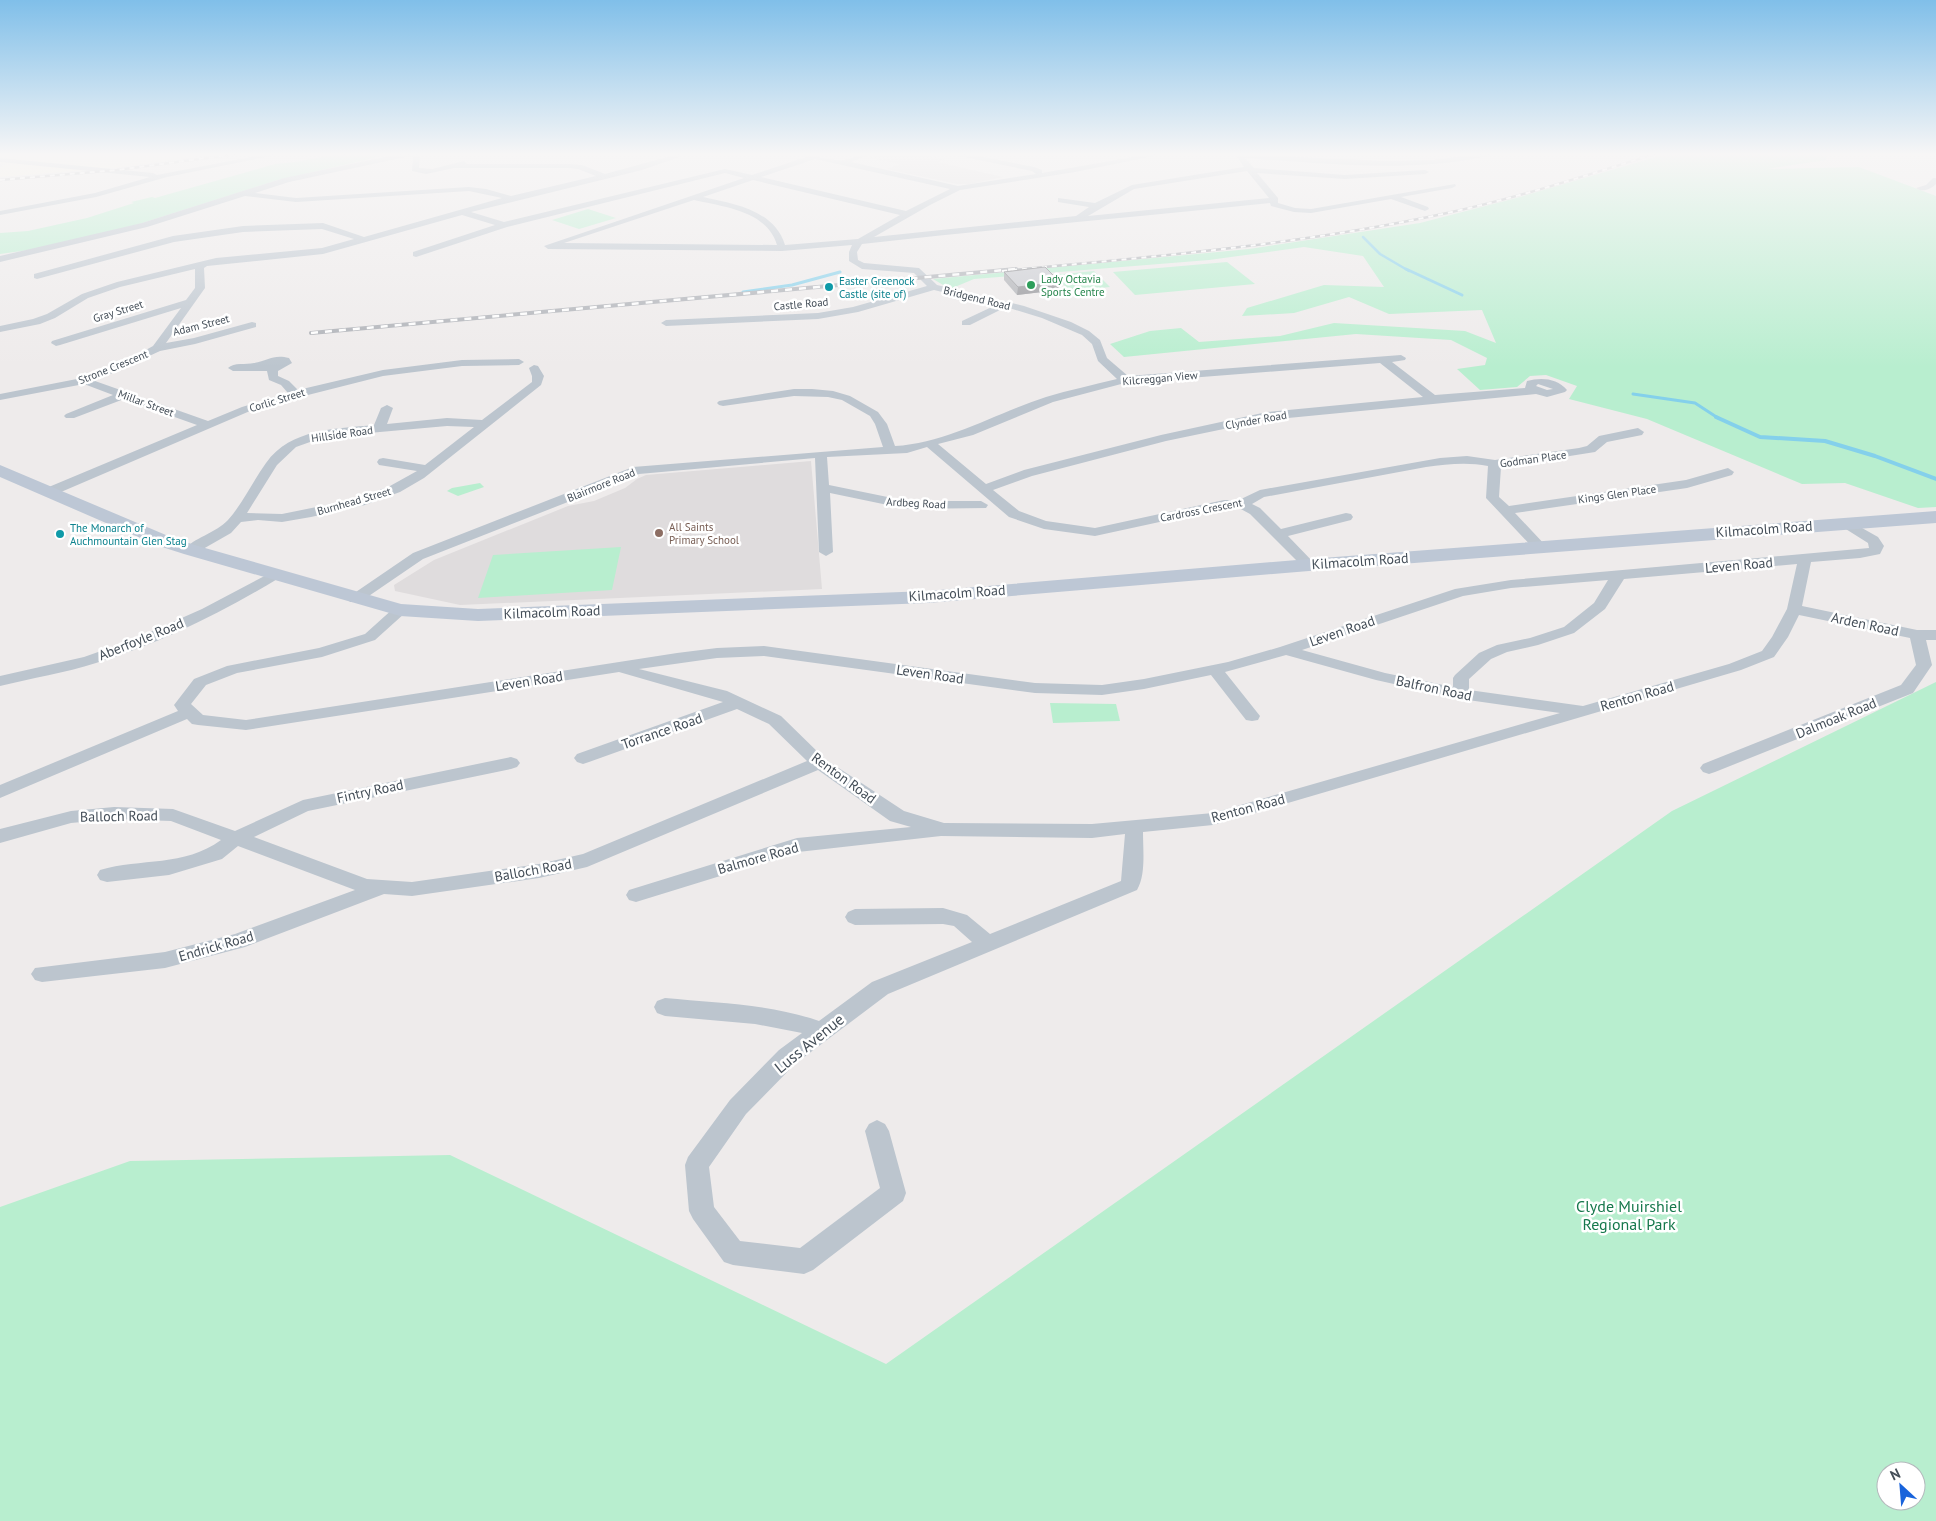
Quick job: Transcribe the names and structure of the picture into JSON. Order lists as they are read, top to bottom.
{
  "streets": {
    "main road": ["Kilmacolm Road"],
    "street": [
      "Bridgend Road",
      "Castle Road",
      "Gray Street",
      "Adam Street",
      "Strone Crescent",
      "Kilcreggan View",
      "Corlic Street",
      "Millar Street",
      "Clynder Road",
      "Hillside Road",
      "Godman Place",
      "Blairmore Road",
      "Kings Glen Place",
      "Burnhead Street",
      "Ardbeg Road",
      "Cardross Crescent",
      "Leven Road",
      "Arden Road",
      "Aberfoyle Road",
      "Balfron Road",
      "Renton Road",
      "Dalmoak Road",
      "Torrance Road",
      "Fintry Road",
      "Balloch Road",
      "Balmore Road",
      "Endrick Road",
      "Luss Avenue"
    ]
  },
  "crossings": [
    ["Bridgend Road", "Castle Road"],
    ["Bridgend Road", "Kilcreggan View"],
    ["Gray Street", "Strone Crescent"],
    ["Adam Street", "Strone Crescent"],
    ["Strone Crescent", "Millar Street"],
    ["Kilcreggan View", "Blairmore Road"],
    ["Kilcreggan View", "Cardross Crescent"],
    ["Corlic Street", "Millar Street"],
    ["Corlic Street", "Burnhead Street"],
    ["Corlic Street", "Kilmacolm Road"],
    ["Clynder Road", "Cardross Crescent"],
    ["Hillside Road", "Burnhead Street"],
    ["Godman Place", "Kings Glen Place"],
    ["Godman Place", "Cardross Crescent"],
    ["Godman Place", "Kilmacolm Road"],
    ["Blairmore Road", "Cardross Crescent"],
    ["Blairmore Road", "Kilmacolm Road"],
    ["Kilmacolm Road", "Leven Road"],
    ["Kilmacolm Road", "Aberfoyle Road"],
    ["Leven Road", "Balfron Road"],
    ["Leven Road", "Renton Road"],
    ["Arden Road", "Renton Road"],
    ["Arden Road", "Dalmoak Road"],
    ["Balfron Road", "Renton Road"],
    ["Renton Road", "Torrance Road"],
    ["Renton Road", "Balloch Road"],
    ["Renton Road", "Balmore Road"],
    ["Renton Road", "Luss Avenue"],
    ["Fintry Road", "Balloch Road"],
    ["Balloch Road", "Endrick Road"]
  ],
  "parks": ["Clyde Muirshiel Regional Park"],
  "places": [
    "Lady Octavia Sports Centre",
    "Easter Greenock Castle (site of)",
    "All Saints Primary School",
    "The Monarch of Auchmountain Glen Stag"
  ],
  "north": "top left"
}
